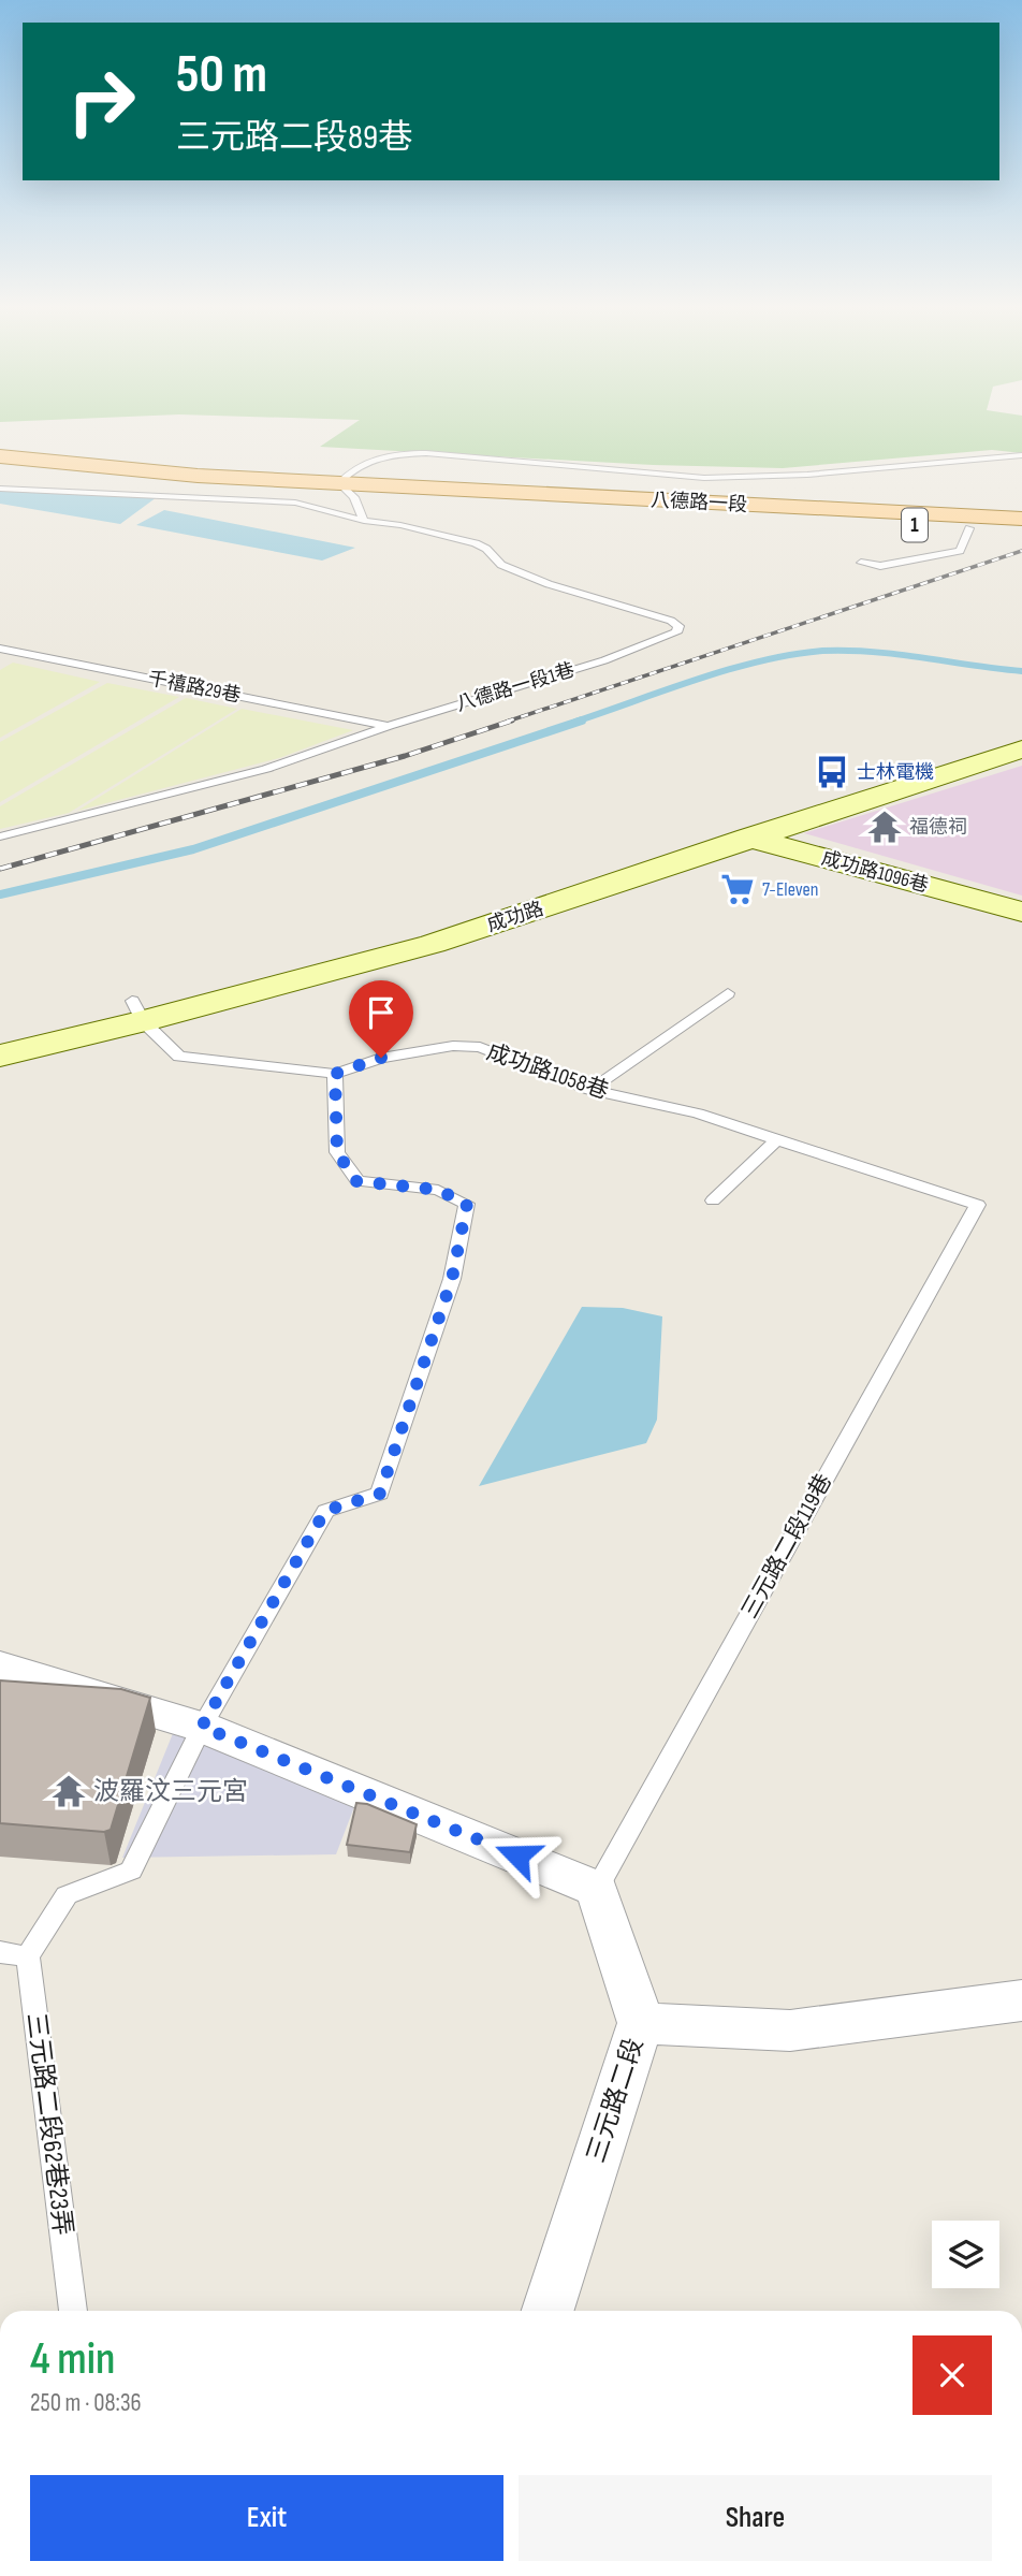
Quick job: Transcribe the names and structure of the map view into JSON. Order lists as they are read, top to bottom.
{
  "streets": {
    "main road": ["八德路一段", "1"],
    "street": ["成功路1096巷", "成功路", "三元路二段"],
    "lane": [
      "千禧路29巷",
      "八德路一段1巷",
      "成功路1058巷",
      "三元路二段119巷",
      "三元路二段62巷23弄"
    ]
  },
  "crossings": [
    ["八德路一段", "1"],
    ["千禧路29巷", "八德路一段1巷"],
    ["成功路1096巷", "成功路"],
    ["成功路", "成功路1058巷"],
    ["成功路1058巷", "三元路二段119巷"],
    ["三元路二段119巷", "三元路二段"]
  ],
  "places": {
    "bus stop": ["士林電機"],
    "temple": ["福德祠", "波羅汶三元宮"],
    "supermarket": ["7-Eleven"]
  },
  "page": {
    "turn": ["50 m", "三元路二段89巷"],
    "heading": ["4 min", "250 m · 08:36"],
    "buttons": ["Exit", "Share"]
  }
}
